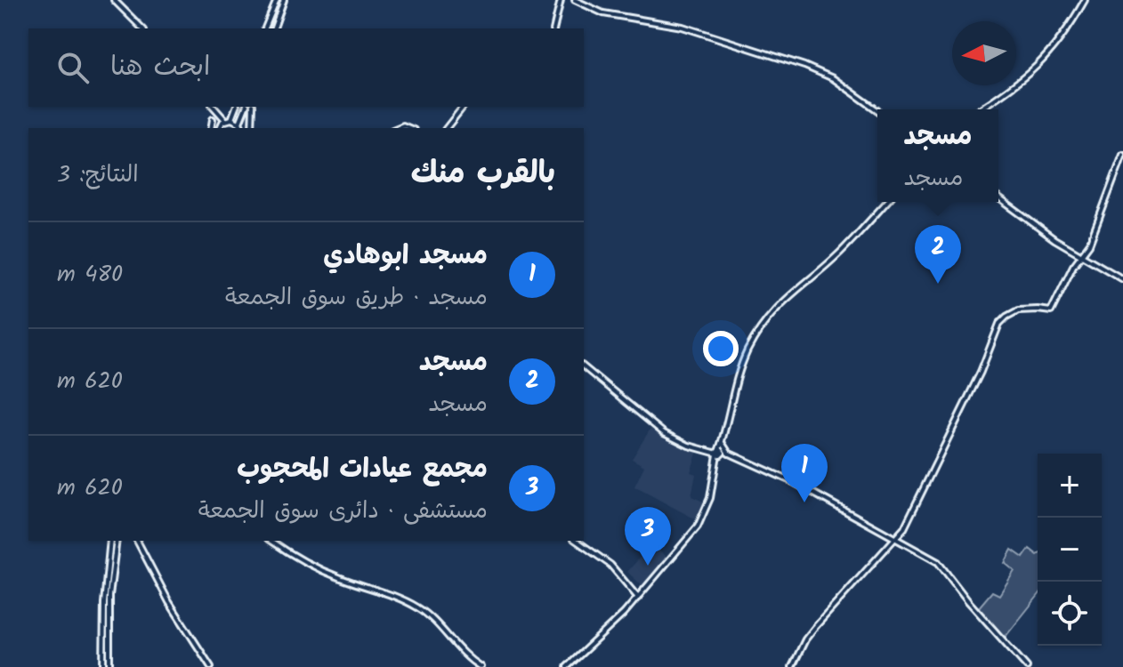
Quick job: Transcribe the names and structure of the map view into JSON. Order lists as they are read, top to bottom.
{
  "north": "left",
  "page": {
    "search": "ابحث هنا",
    "popup": ["مسجد", "مسجد"],
    "heading": ["بالقرب منك", "النتائج: 3"],
    "list": [
      {
        "mark": "1",
        "name": "مسجد ابوهادي",
        "note": "مسجد · طريق سوق الجمعة",
        "value": "480 m"
      },
      {
        "mark": "2",
        "name": "مسجد",
        "note": "مسجد",
        "value": "620 m"
      },
      {
        "mark": "3",
        "name": "مجمع عيادات المحجوب",
        "note": "مستشفى · دائرى سوق الجمعة",
        "value": "620 m"
      }
    ],
    "pins": ["2", "1", "3"],
    "map_buttons": ["+", "−"]
  }
}
